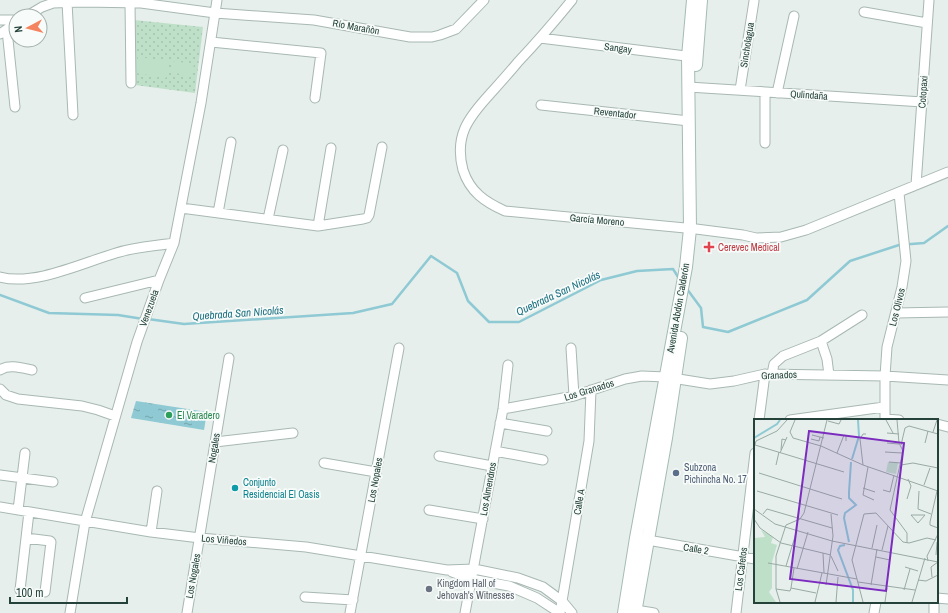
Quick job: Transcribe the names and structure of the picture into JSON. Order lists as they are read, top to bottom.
{
  "streets": {
    "main road": ["Avenida Abdón Calderón"],
    "street": [
      "Río Marañòn",
      "Sincholagua",
      "Sangay",
      "Cotopaxi",
      "Qulindaña",
      "Reventador",
      "García Moreno",
      "Los Olivos",
      "Venezuela",
      "Granados",
      "Los Granados",
      "Nogales",
      "Los Nopales",
      "Los Almendros",
      "Calle A",
      "Los Viñedos",
      "Calle 2",
      "Los Cafetos",
      "Los Nogales"
    ]
  },
  "crossings": [
    ["Río Marañòn", "Venezuela"],
    ["Sincholagua", "Qulindaña"],
    ["Sangay", "García Moreno"],
    ["Sangay", "Avenida Abdón Calderón"],
    ["Cotopaxi", "Qulindaña"],
    ["Cotopaxi", "García Moreno"],
    ["Qulindaña", "Avenida Abdón Calderón"],
    ["Reventador", "Avenida Abdón Calderón"],
    ["García Moreno", "Los Olivos"],
    ["García Moreno", "Avenida Abdón Calderón"],
    ["Los Olivos", "Granados"],
    ["Venezuela", "Los Viñedos"],
    ["Avenida Abdón Calderón", "Granados"],
    ["Avenida Abdón Calderón", "Los Granados"],
    ["Avenida Abdón Calderón", "Calle 2"],
    ["Granados", "Los Granados"],
    ["Los Granados", "Los Almendros"],
    ["Los Granados", "Calle A"],
    ["Nogales", "Los Viñedos"],
    ["Nogales", "Los Nogales"],
    ["Los Nopales", "Los Viñedos"],
    ["Los Almendros", "Los Viñedos"],
    ["Calle A", "Los Viñedos"],
    ["Los Viñedos", "Los Nogales"],
    ["Calle 2", "Los Cafetos"]
  ],
  "water": ["Quebrada San Nicolás"],
  "places": {
    "health": ["Cerevec Medical"],
    "other": [
      "El Varadero",
      "Subzona Pichincha No. 17",
      "Conjunto Residencial El Oasis",
      "Kingdom Hall of Jehovah's Witnesses"
    ]
  },
  "scale_bar": "100 m",
  "north": "left"
}
